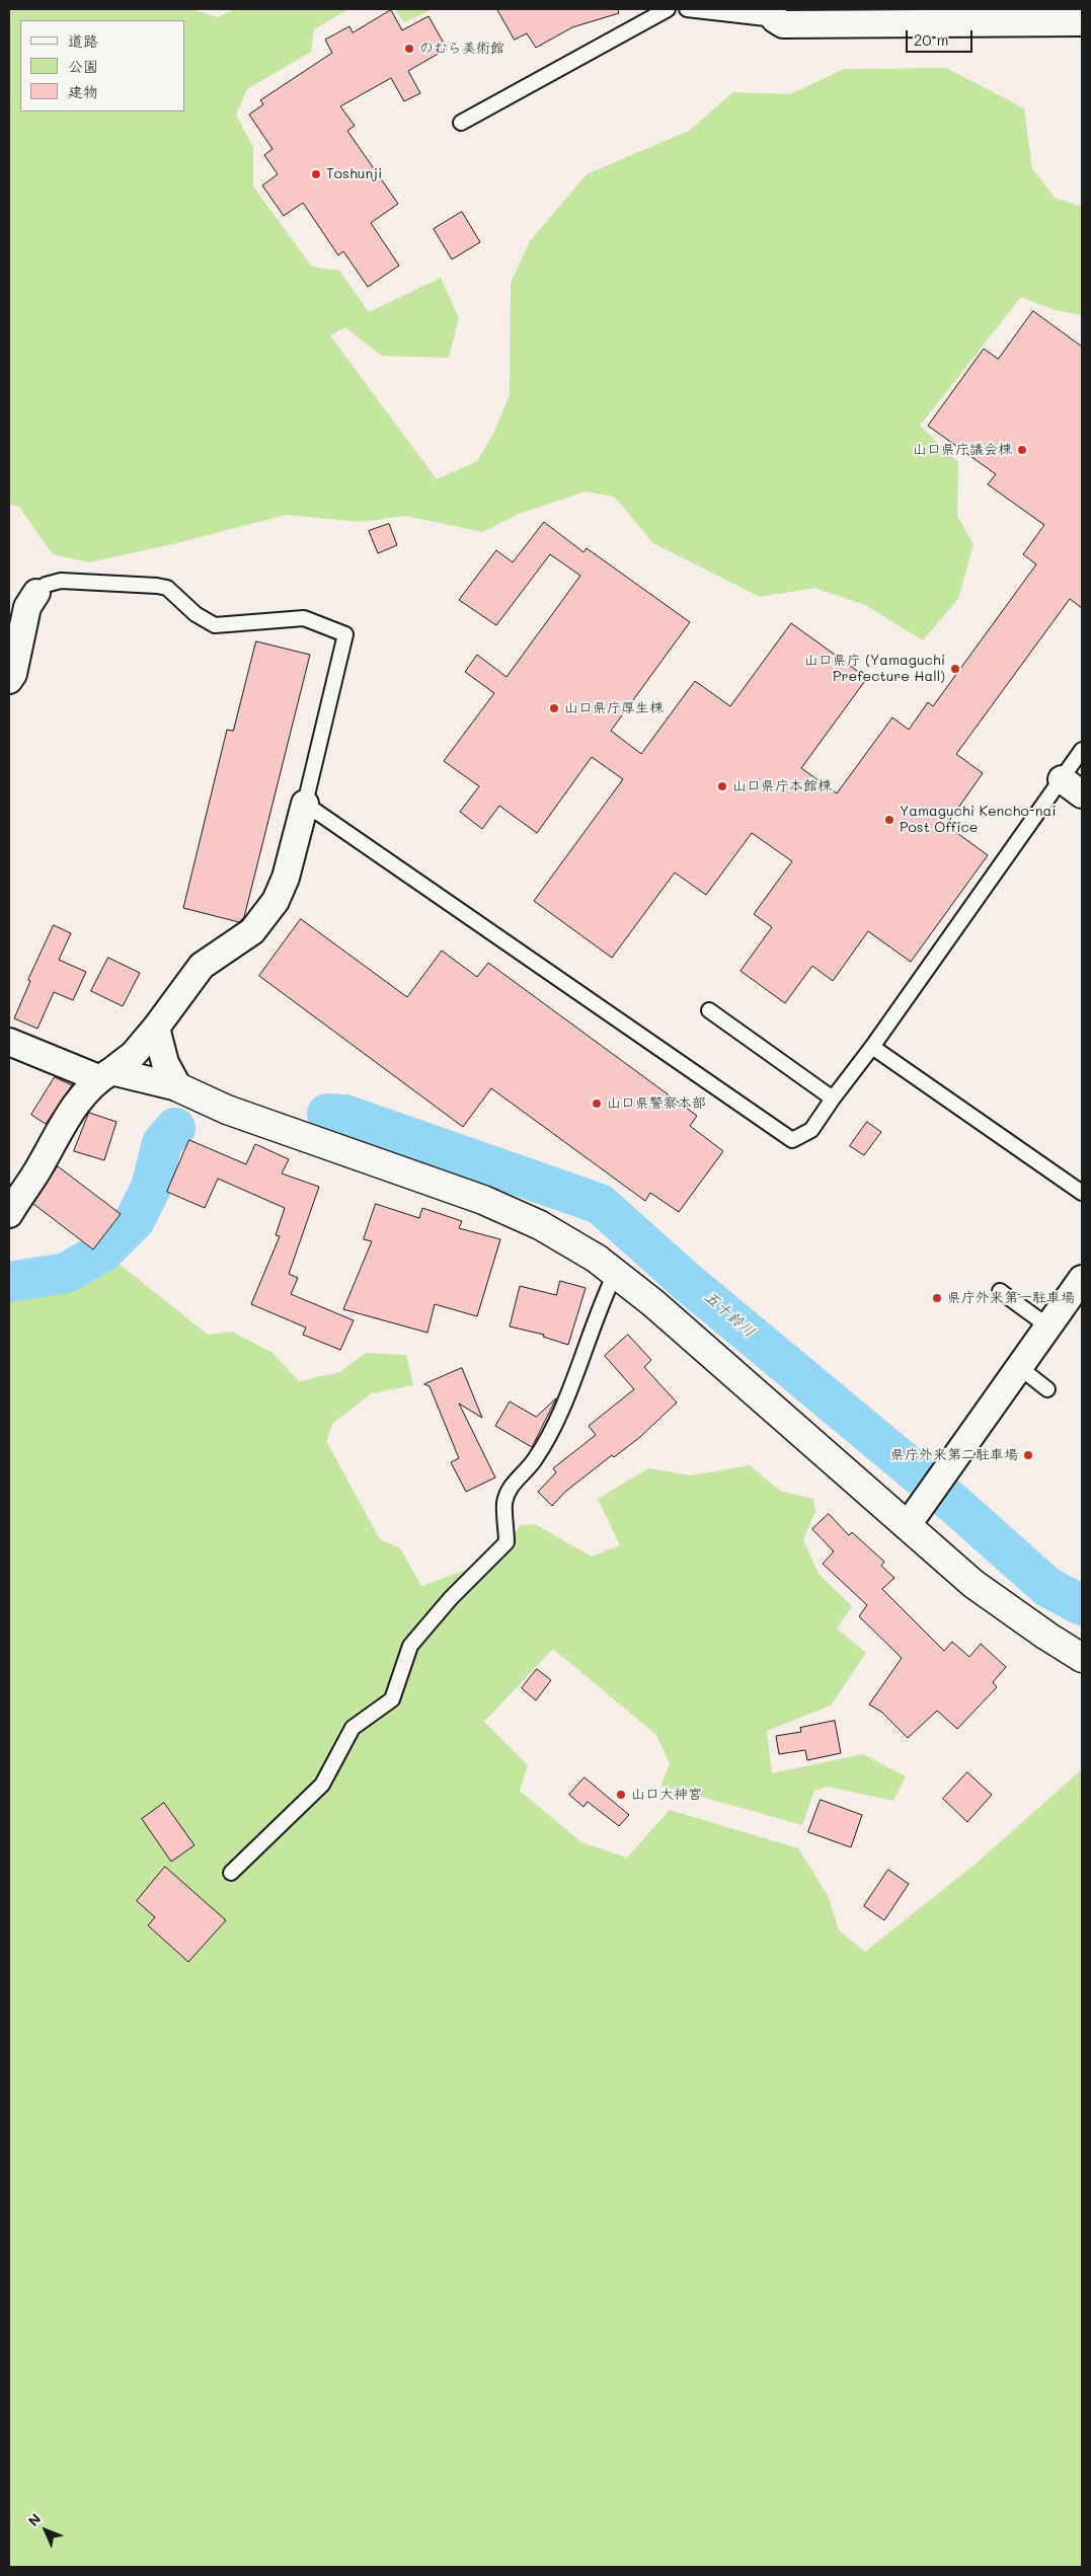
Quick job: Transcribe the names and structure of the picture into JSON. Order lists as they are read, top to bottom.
{
  "water": ["五十鈴川"],
  "places": [
    "のむら美術館",
    "Toshunji",
    "山口県庁議会棟",
    "山口県庁 (Yamaguchi Prefecture Hall)",
    "山口県庁厚生棟",
    "山口県庁本館棟",
    "Yamaguchi Kencho-nai Post Office",
    "山口県警察本部",
    "県庁外来第一駐車場",
    "県庁外来第二駐車場",
    "山口大神宮"
  ],
  "legend": ["道路", "公園", "建物"],
  "scale_bar": "20 m",
  "north": "top left"
}
